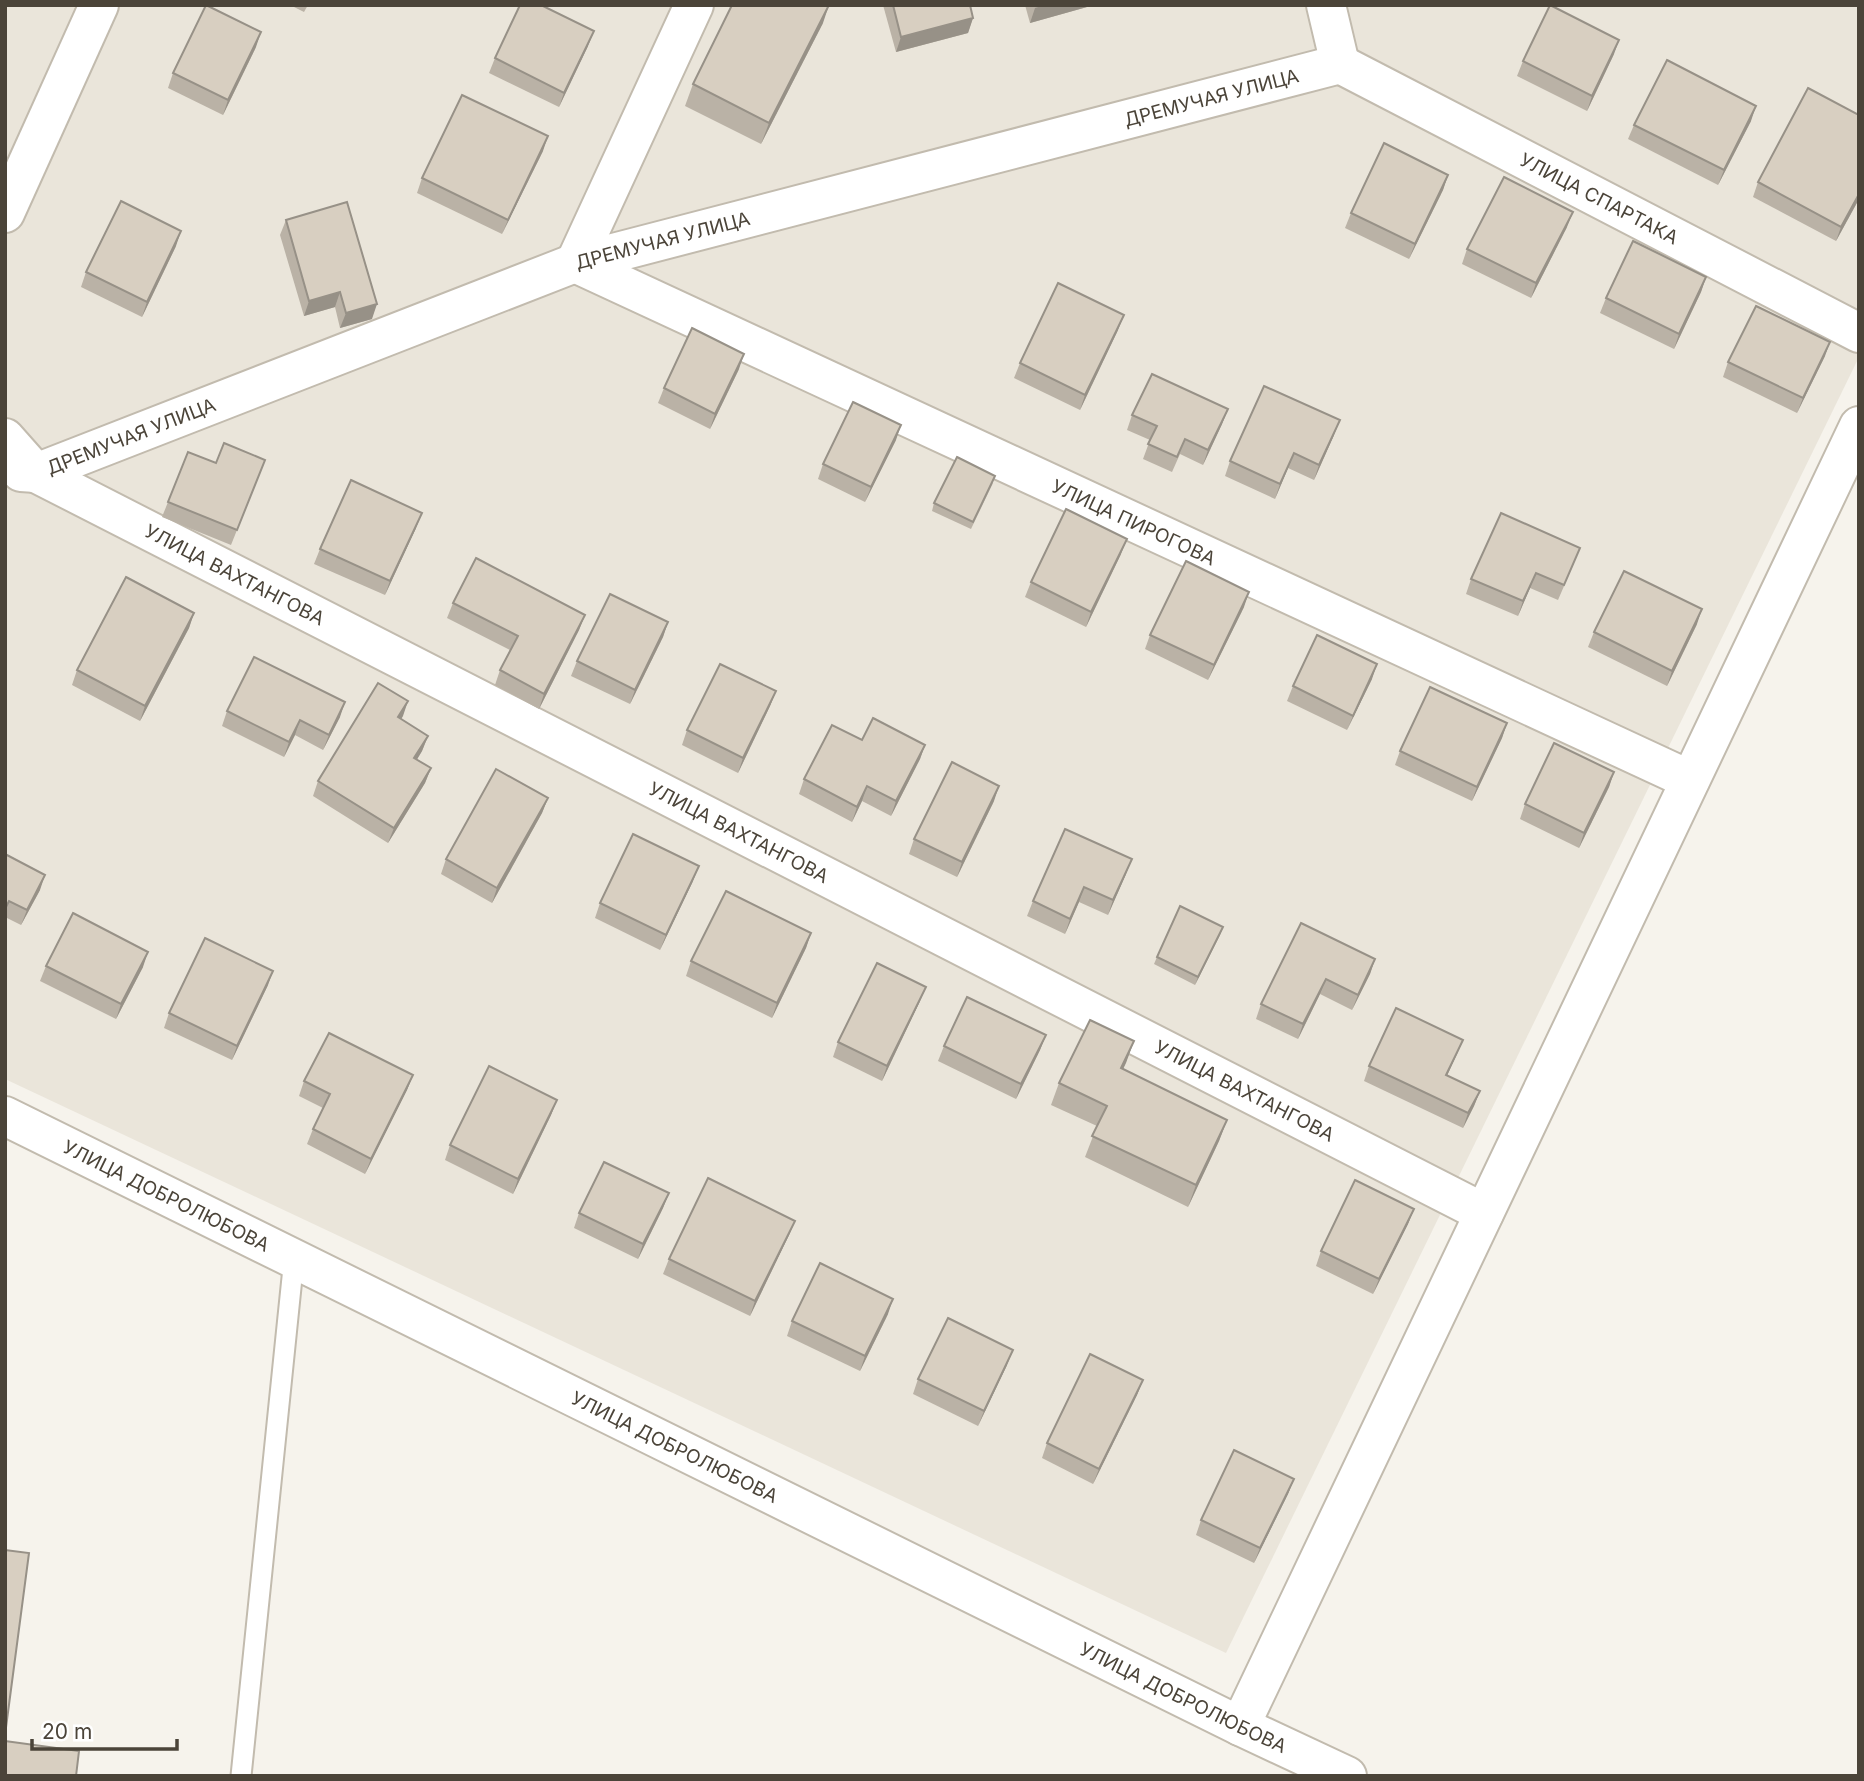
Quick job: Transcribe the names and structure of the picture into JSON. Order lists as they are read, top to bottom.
{
  "streets": {
    "street": [
      "ДРЕМУЧАЯ УЛИЦА",
      "УЛИЦА СПАРТАКА",
      "УЛИЦА ПИРОГОВА",
      "УЛИЦА ВАХТАНГОВА",
      "УЛИЦА ДОБРОЛЮБОВА"
    ]
  },
  "crossings": [
    ["ДРЕМУЧАЯ УЛИЦА", "УЛИЦА СПАРТАКА"],
    ["ДРЕМУЧАЯ УЛИЦА", "УЛИЦА ПИРОГОВА"],
    ["ДРЕМУЧАЯ УЛИЦА", "УЛИЦА ВАХТАНГОВА"]
  ],
  "scale_bar": "20 m"
}
